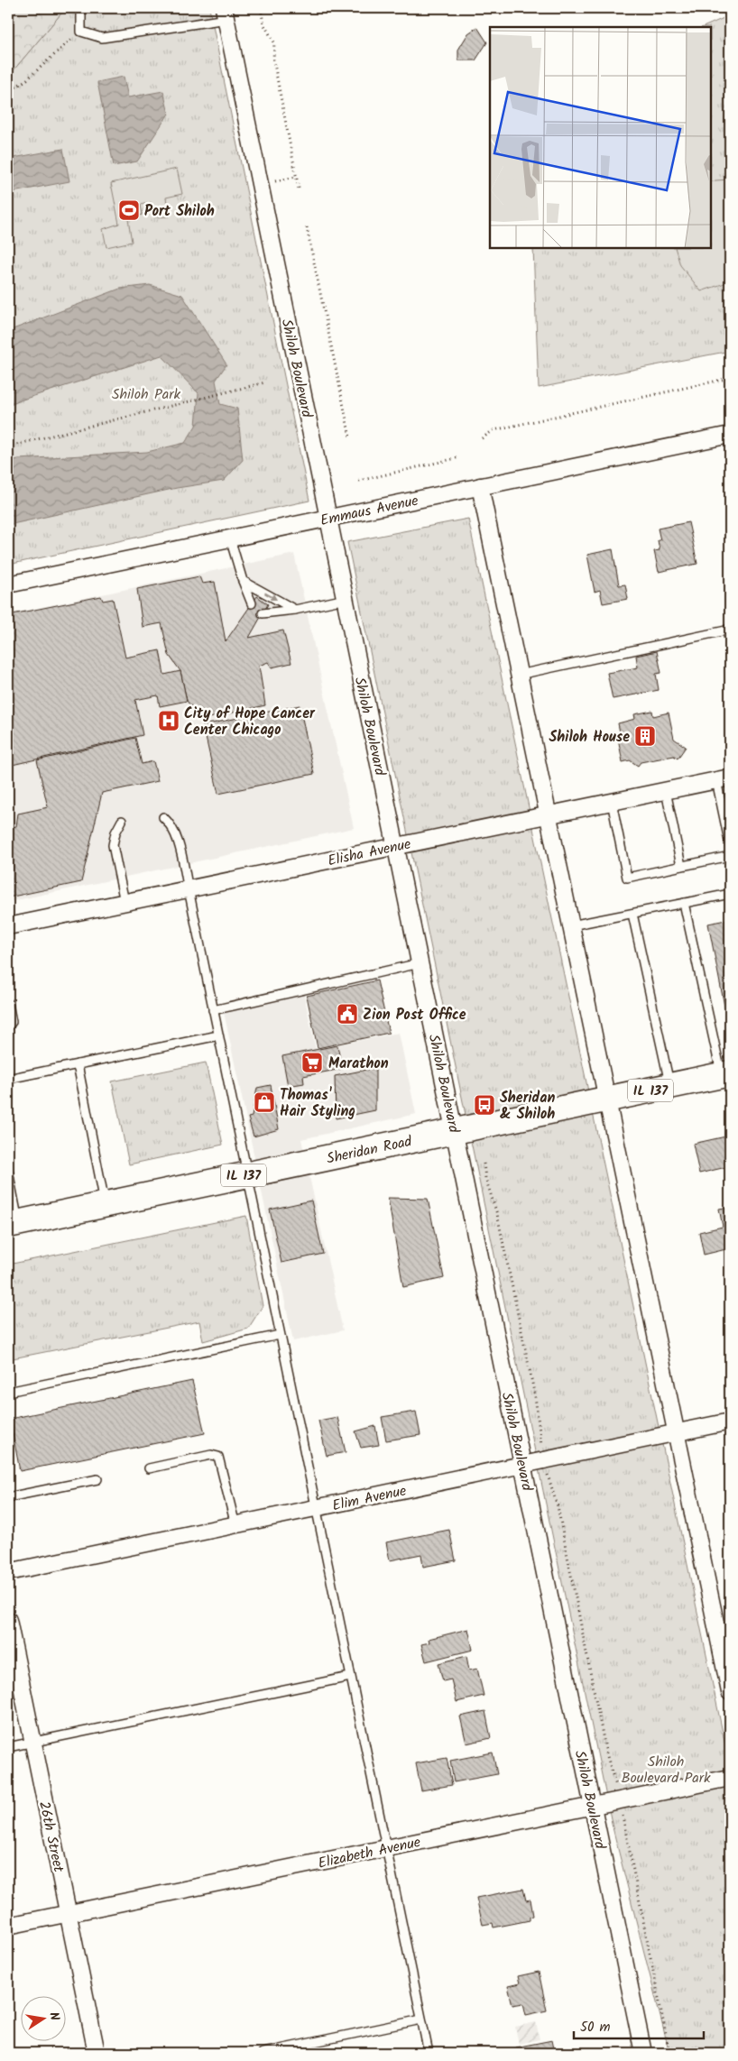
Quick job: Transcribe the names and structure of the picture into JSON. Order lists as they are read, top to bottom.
{
  "streets": {
    "main road": ["IL 137", "Sheridan Road"],
    "street": [
      "Shiloh Boulevard",
      "Emmaus Avenue",
      "Elisha Avenue",
      "Elim Avenue",
      "26th Street",
      "Elizabeth Avenue"
    ]
  },
  "crossings": [
    ["Shiloh Boulevard", "Emmaus Avenue"],
    ["Shiloh Boulevard", "Elisha Avenue"],
    ["Shiloh Boulevard", "Sheridan Road"],
    ["Shiloh Boulevard", "Elim Avenue"],
    ["Shiloh Boulevard", "Elizabeth Avenue"],
    ["26th Street", "Elizabeth Avenue"]
  ],
  "parks": ["Shiloh Park", "Shiloh Boulevard Park"],
  "places": {
    "sports": ["Port Shiloh"],
    "hospital": ["City of Hope Cancer Center Chicago"],
    "building": ["Shiloh House"],
    "public building": ["Zion Post Office"],
    "supermarket": ["Marathon"],
    "shop": ["Thomas' Hair Styling"],
    "bus stop": ["Sheridan & Shiloh"]
  },
  "scale_bar": "50 m",
  "north": "right"
}
